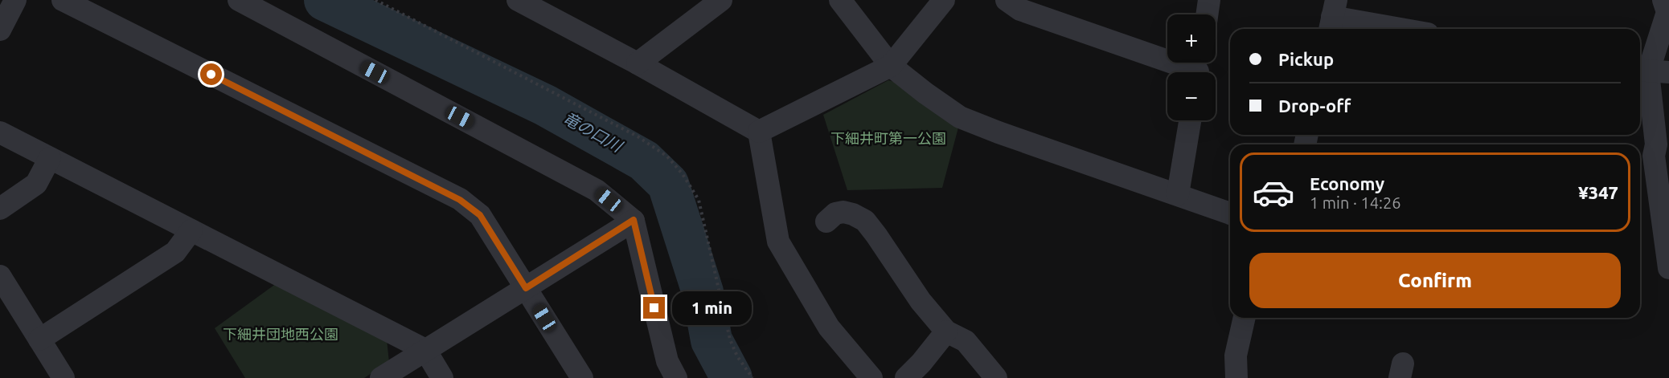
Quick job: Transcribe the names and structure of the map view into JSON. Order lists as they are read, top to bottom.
{
  "water": ["竜の口川"],
  "parks": ["下細井町第一公園", "下細井団地西公園"],
  "page": {
    "map_buttons": ["+", "−"],
    "banner": ["Pickup", "Drop-off"],
    "list": [
      {
        "name": "Economy",
        "note": "1 min · 14:26",
        "value": "¥347"
      }
    ],
    "buttons": "Confirm",
    "bubble": "1 min"
  }
}
